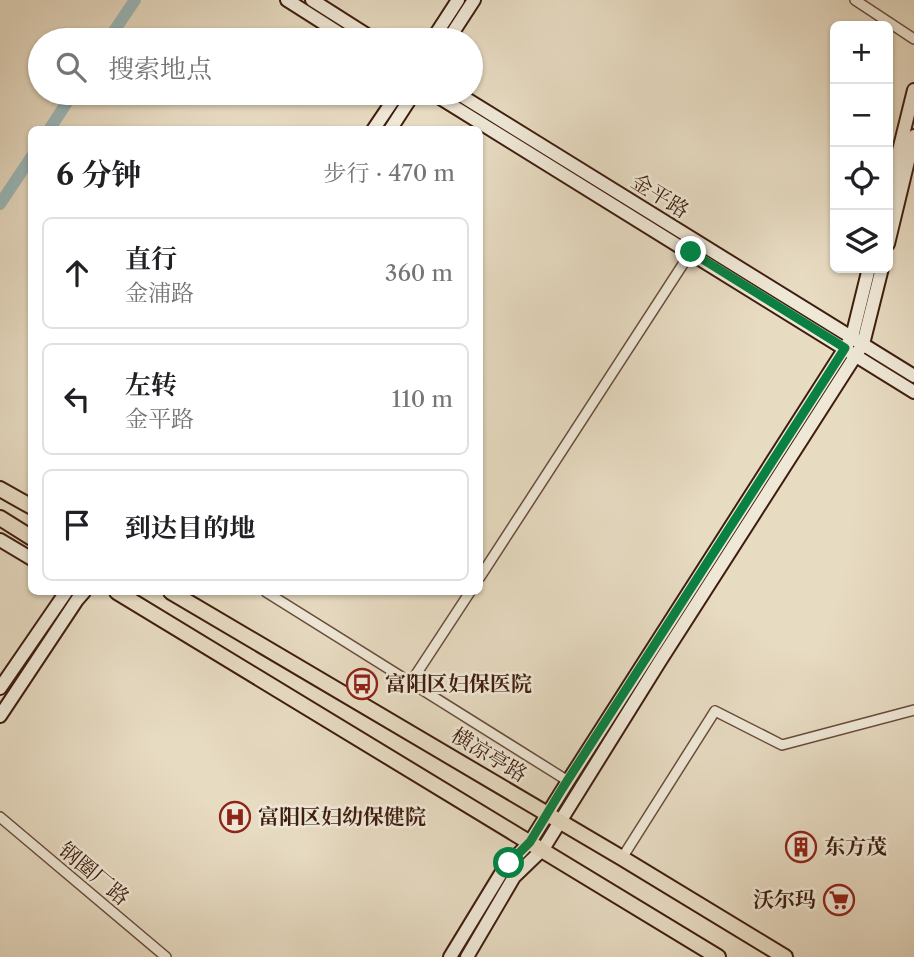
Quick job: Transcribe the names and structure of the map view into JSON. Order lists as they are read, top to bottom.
{
  "streets": {
    "main road": ["横凉亭路"],
    "street": ["金平路", "钢圈厂路"]
  },
  "places": {
    "bus stop": ["富阳区妇保医院"],
    "hospital": ["富阳区妇幼保健院"],
    "building": ["东方茂"],
    "supermarket": ["沃尔玛"]
  },
  "page": {
    "map_buttons": ["+", "−"],
    "search": "搜索地点",
    "heading": ["6 分钟", "步行 · 470 m"],
    "list": [
      ["直行", "金浦路", "360 m"],
      ["左转", "金平路", "110 m"],
      "到达目的地"
    ]
  }
}
